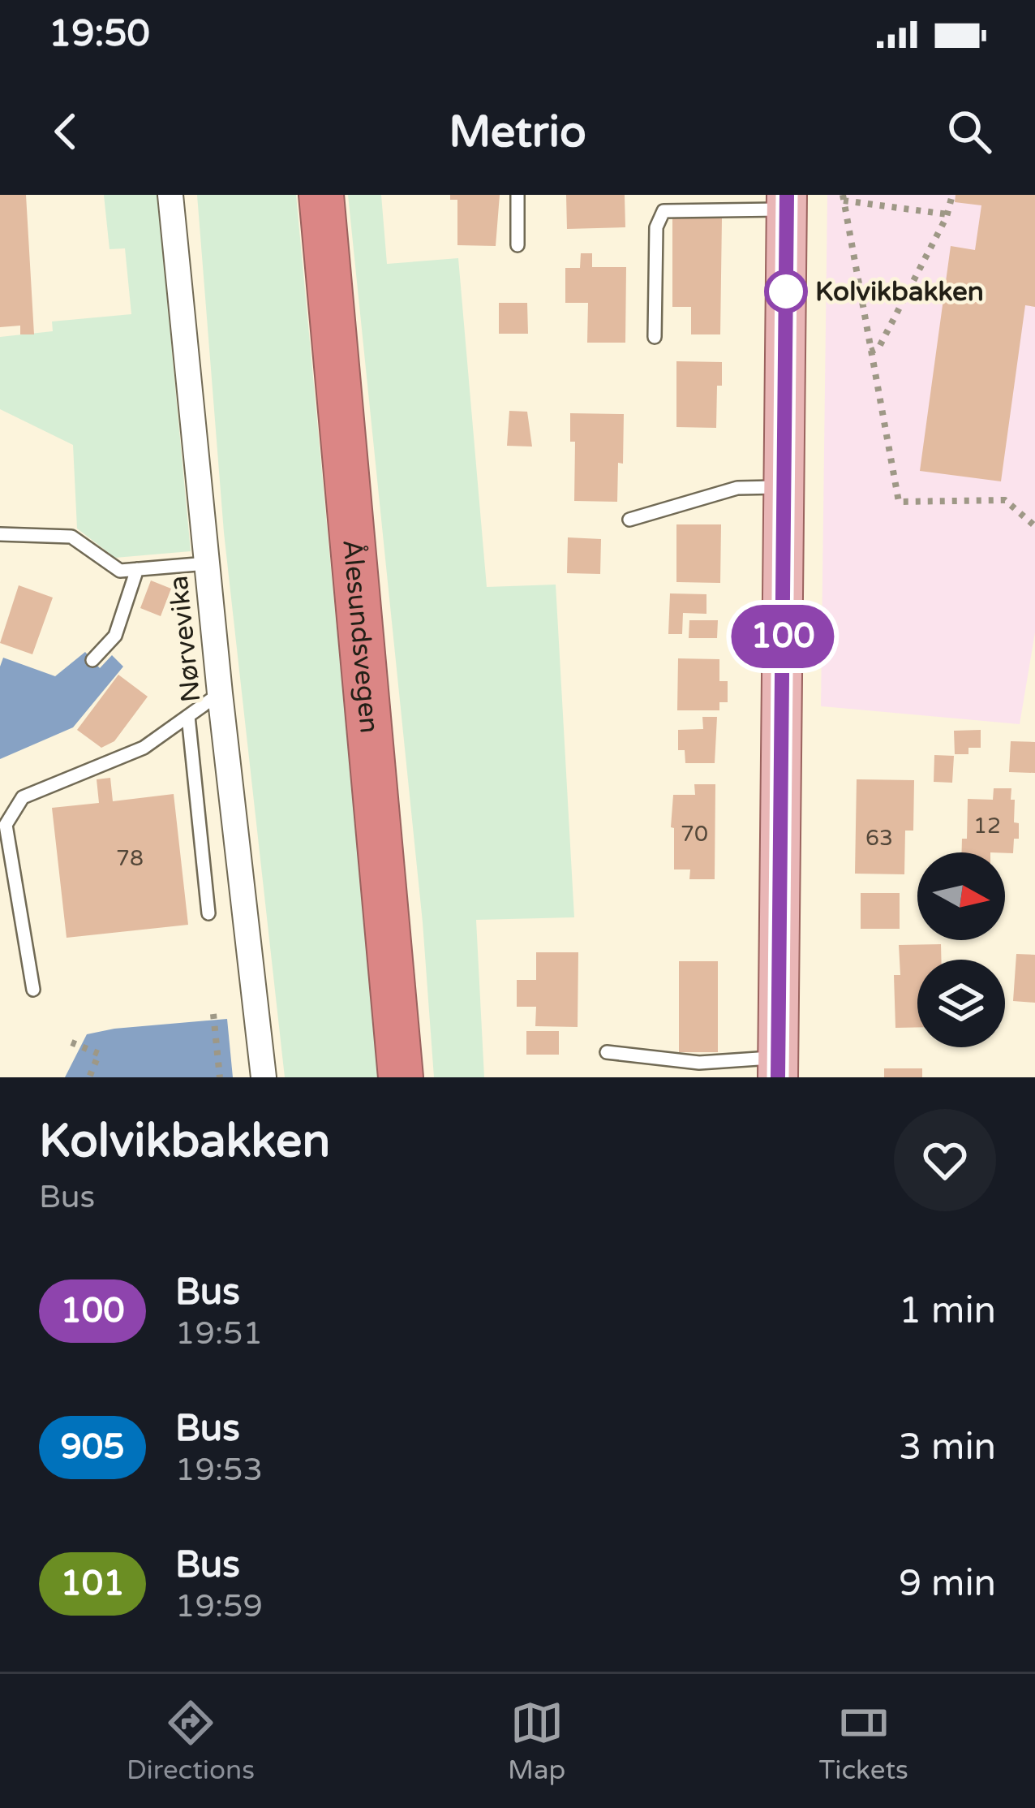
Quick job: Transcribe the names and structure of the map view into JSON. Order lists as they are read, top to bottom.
{
  "streets": {
    "highway": ["Ålesundsvegen"],
    "street": ["Nørvevika"]
  },
  "places": ["Kolvikbakken"],
  "lines": ["bus line 100"],
  "house_numbers": [
    "12",
    "70",
    "63",
    "78"
  ],
  "north": "right",
  "page": {
    "status": "19:50",
    "header": "Metrio",
    "on_map": "100",
    "heading": ["Kolvikbakken", "Bus"],
    "list": [
      {
        "mark": "100",
        "name": "Bus",
        "note": "19:51",
        "value": "1 min"
      },
      {
        "mark": "905",
        "name": "Bus",
        "note": "19:53",
        "value": "3 min"
      },
      {
        "mark": "101",
        "name": "Bus",
        "note": "19:59",
        "value": "9 min"
      }
    ],
    "tabs": ["Directions", "Map", "Tickets"]
  }
}
